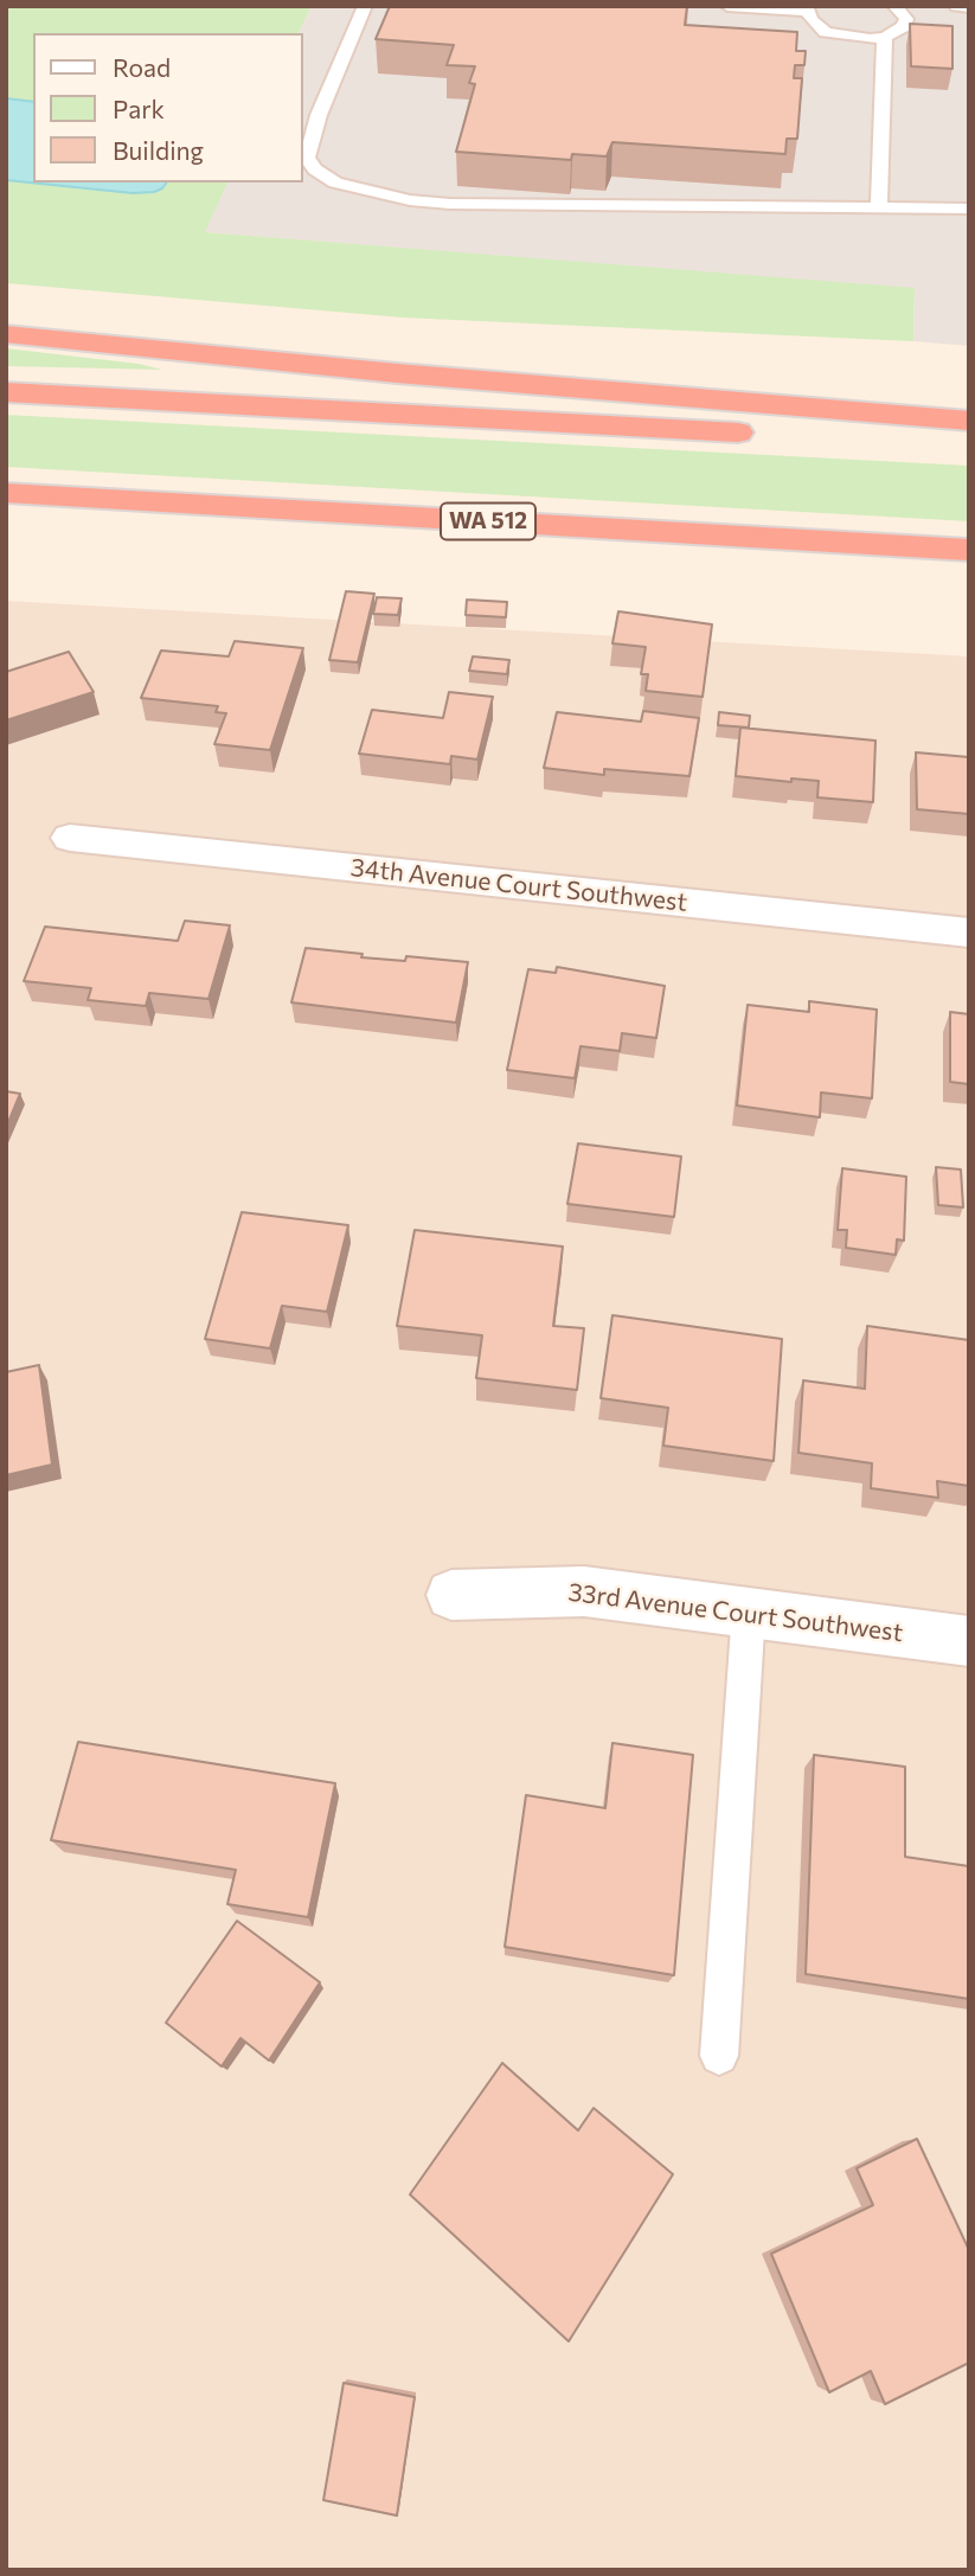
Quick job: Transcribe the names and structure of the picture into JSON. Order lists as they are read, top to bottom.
{
  "streets": {
    "highway": ["WA 512"],
    "street": ["34th Avenue Court Southwest", "33rd Avenue Court Southwest"]
  },
  "legend": ["Road", "Park", "Building"]
}
